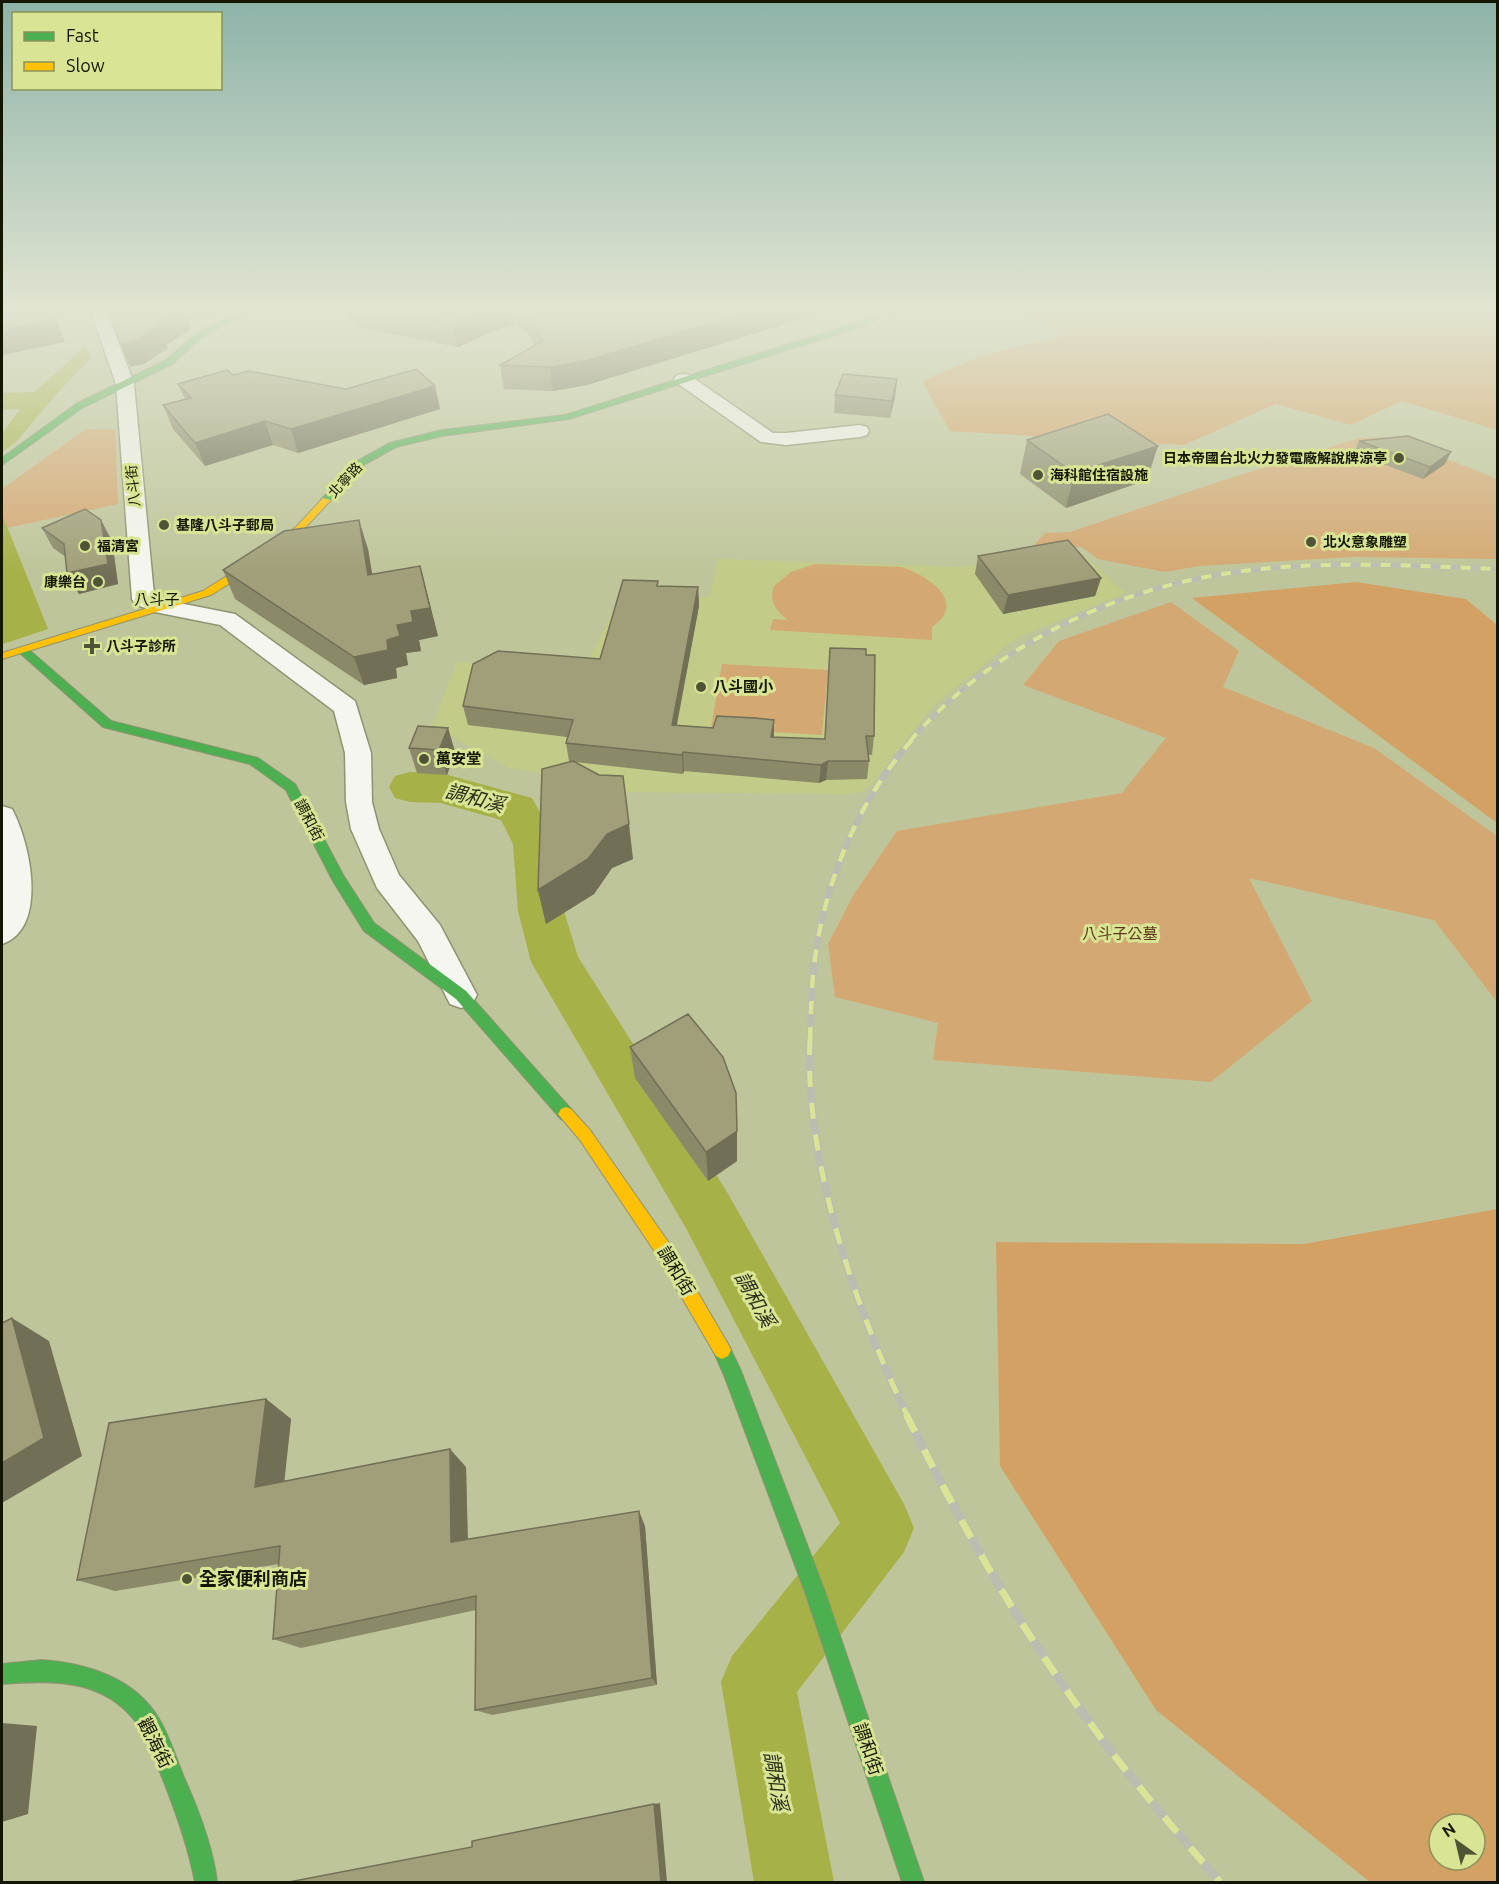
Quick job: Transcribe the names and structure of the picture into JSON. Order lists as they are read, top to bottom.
{
  "streets": {
    "street": [
      "北寧路",
      "八斗街",
      "調和街",
      "觀海街"
    ]
  },
  "crossings": [
    ["北寧路", "八斗街"],
    ["北寧路", "調和街"],
    ["八斗街", "調和街"]
  ],
  "districts": ["八斗子"],
  "water": ["調和溪"],
  "parks": ["八斗子公墓"],
  "places": {
    "other": [
      "日本帝國台北火力發電廠解說牌涼亭",
      "海科館住宿設施",
      "基隆八斗子郵局",
      "北火意象雕塑",
      "福清宮",
      "康樂台",
      "八斗國小",
      "萬安堂",
      "全家便利商店"
    ],
    "health": ["八斗子診所"]
  },
  "legend": ["Fast", "Slow"],
  "north": "top left"
}
